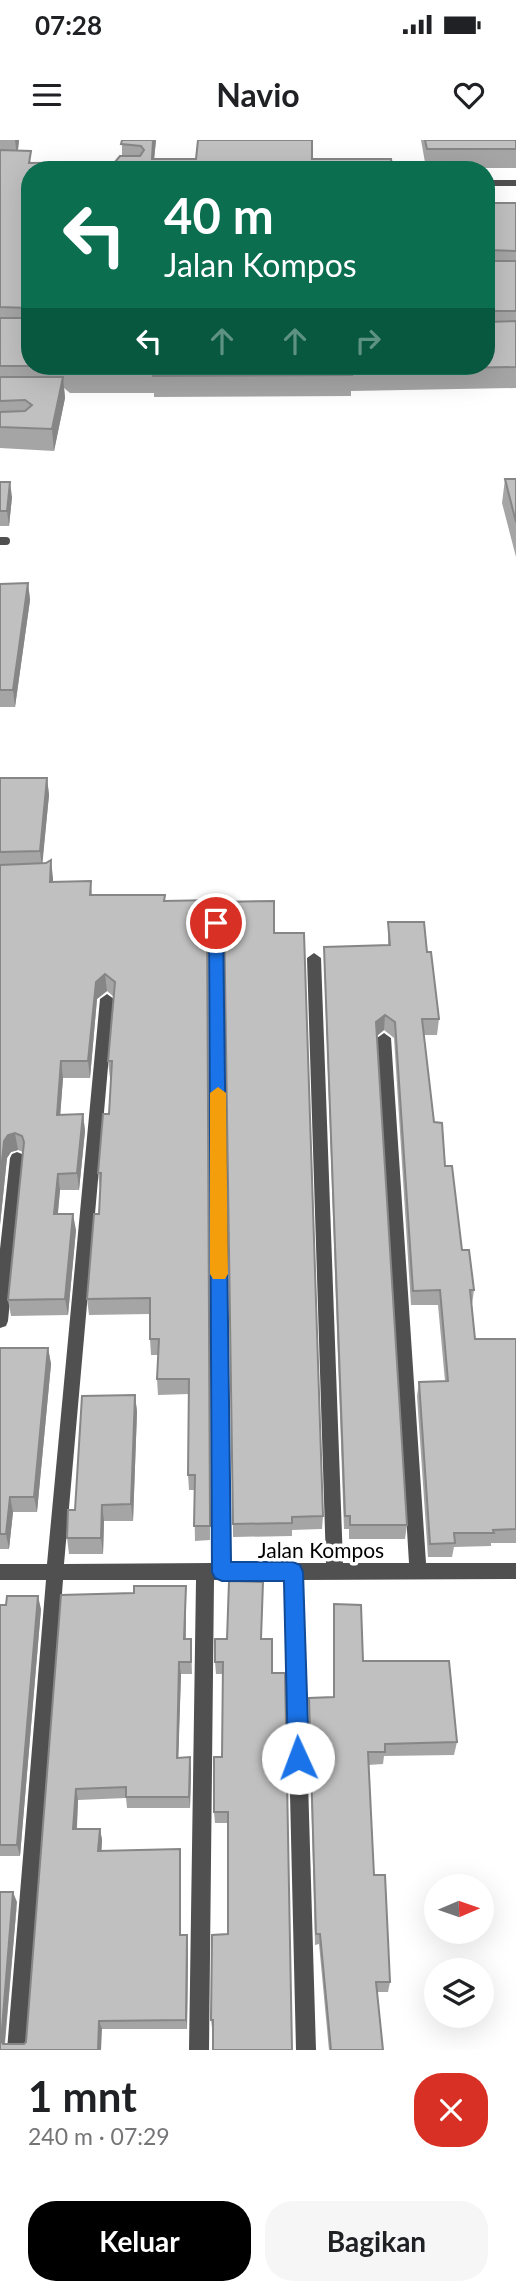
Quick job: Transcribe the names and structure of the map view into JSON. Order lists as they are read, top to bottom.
{
  "streets": {
    "street": ["Jalan Kompos"]
  },
  "north": "right",
  "page": {
    "status": "07:28",
    "header": "Navio",
    "turn": ["40 m", "Jalan Kompos"],
    "heading": ["1 mnt", "240 m · 07:29"],
    "buttons": ["Keluar", "Bagikan"]
  }
}
